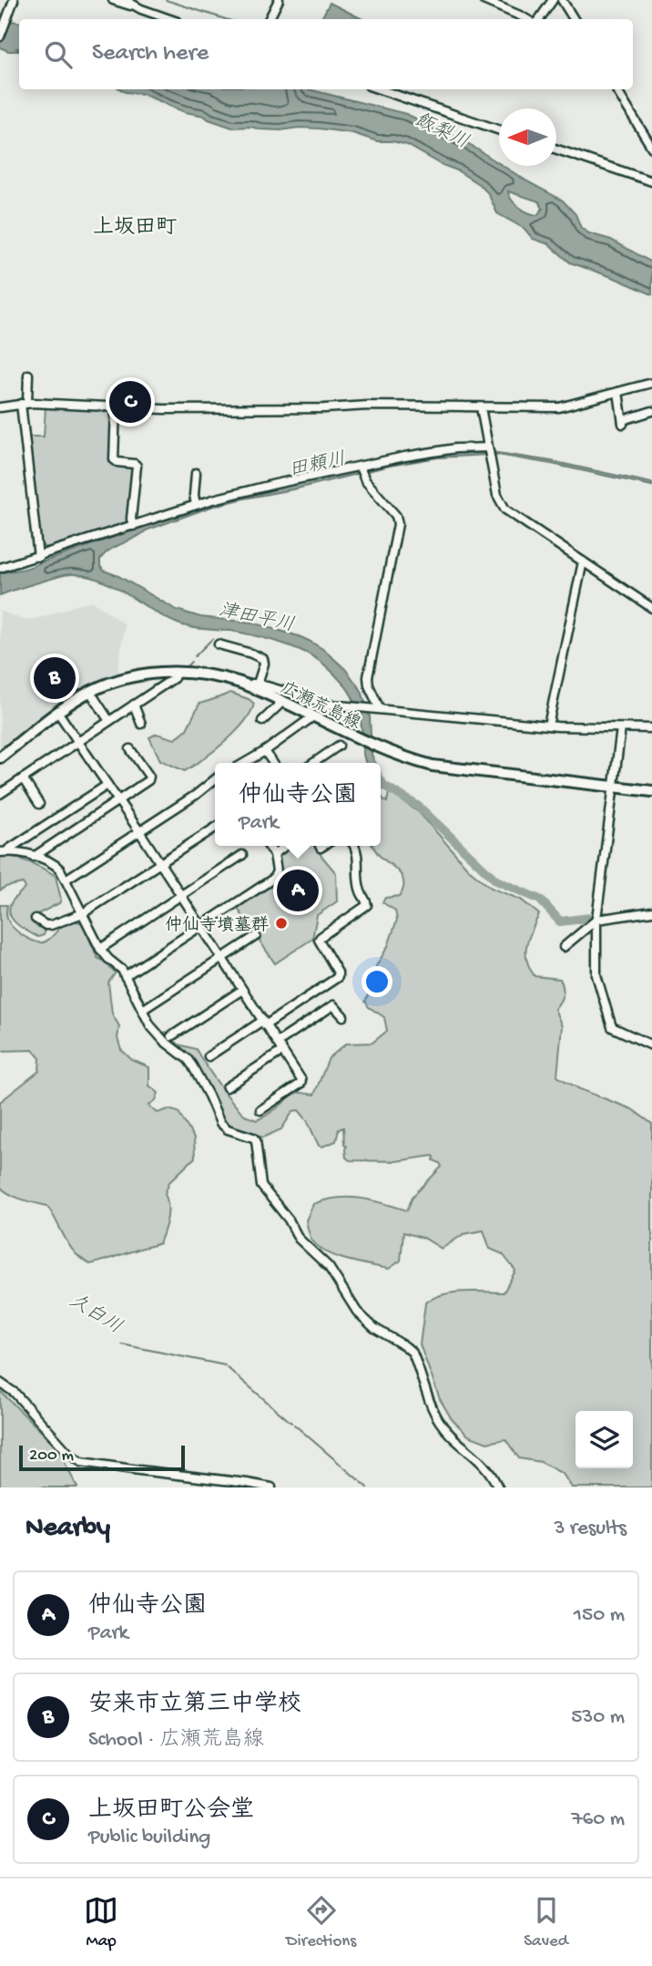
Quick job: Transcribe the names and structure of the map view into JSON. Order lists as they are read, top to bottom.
{
  "streets": {
    "main road": ["広瀬荒島線"]
  },
  "districts": ["上坂田町"],
  "water": [
    "飯梨川",
    "田頼川",
    "津田平川",
    "久白川"
  ],
  "places": ["仲仙寺墳墓群"],
  "scale_bar": "200 m",
  "north": "left",
  "page": {
    "search": "Search here",
    "pins": ["C", "B", "A"],
    "popup": ["仲仙寺公園", "Park"],
    "scale": "200 m",
    "heading": ["Nearby", "3 results"],
    "list": [
      {
        "mark": "A",
        "name": "仲仙寺公園",
        "note": "Park",
        "value": "150 m"
      },
      {
        "mark": "B",
        "name": "安来市立第三中学校",
        "note": "School · 広瀬荒島線",
        "value": "530 m"
      },
      {
        "mark": "C",
        "name": "上坂田町公会堂",
        "note": "Public building",
        "value": "760 m"
      }
    ],
    "nav": ["Map", "Directions", "Saved"]
  }
}
